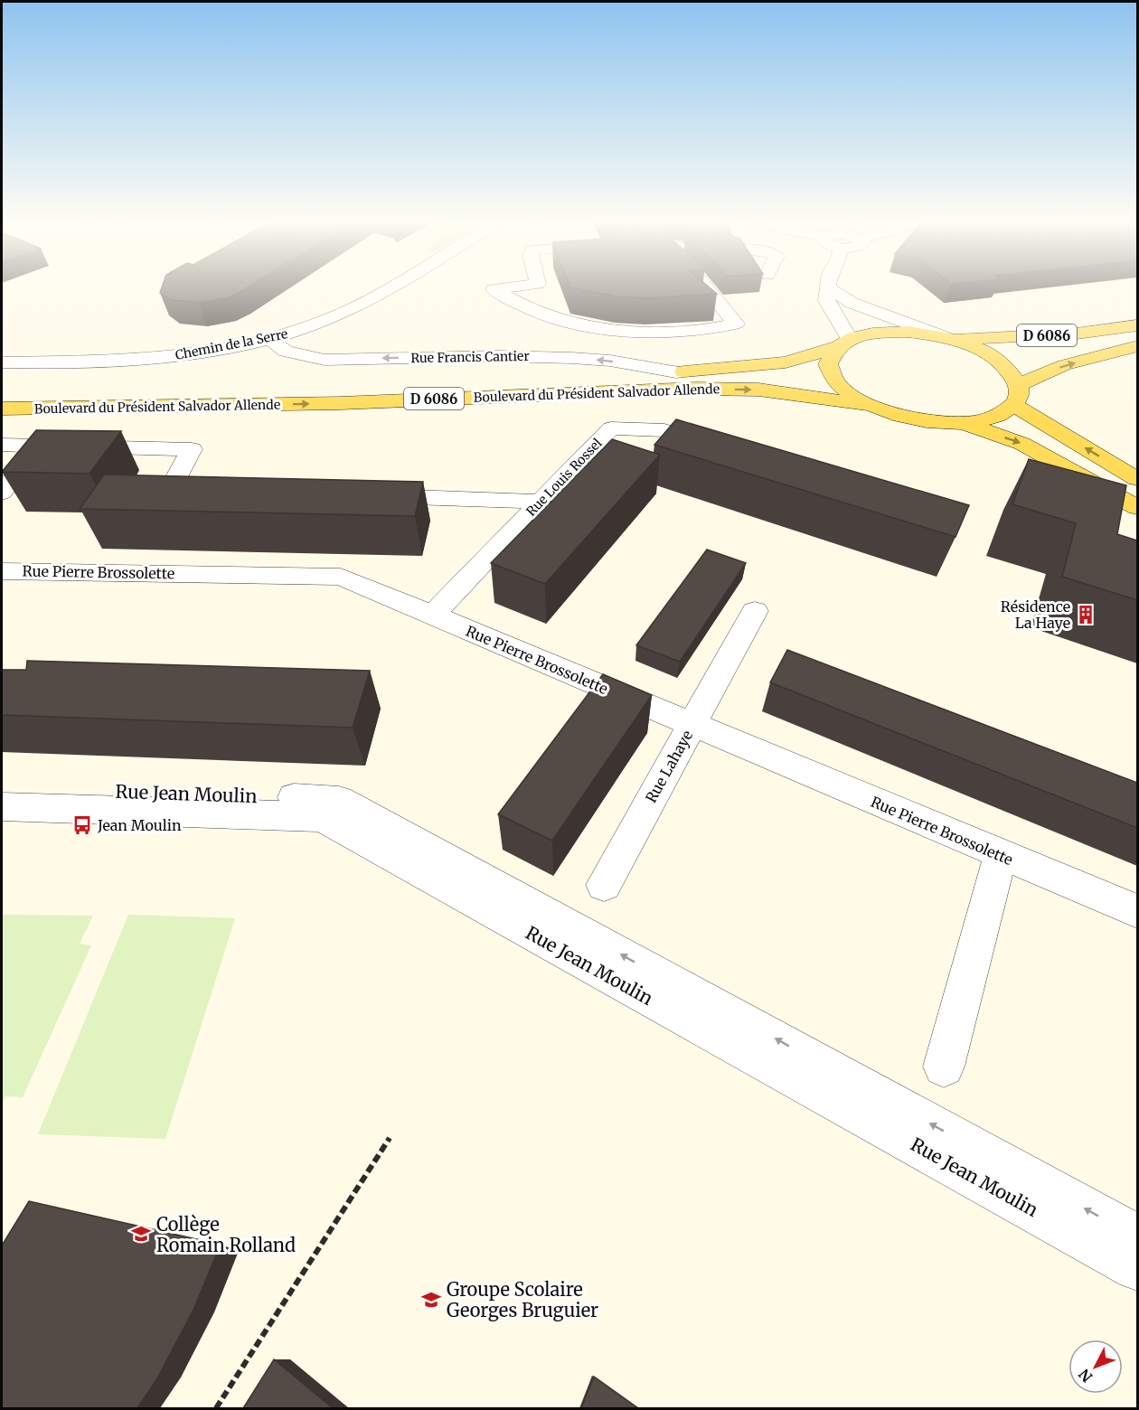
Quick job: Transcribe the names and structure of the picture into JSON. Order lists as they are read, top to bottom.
{
  "streets": {
    "main road": ["D 6086", "Boulevard du Président Salvador Allende"],
    "street": [
      "Chemin de la Serre",
      "Rue Francis Cantier",
      "Rue Louis Rossel",
      "Rue Pierre Brossolette",
      "Rue Lahaye",
      "Rue Jean Moulin"
    ]
  },
  "crossings": [
    ["D 6086", "Boulevard du Président Salvador Allende"],
    ["Chemin de la Serre", "Rue Francis Cantier"],
    ["Rue Francis Cantier", "Boulevard du Président Salvador Allende"],
    ["Rue Louis Rossel", "Rue Pierre Brossolette"],
    ["Rue Pierre Brossolette", "Rue Lahaye"]
  ],
  "places": {
    "building": ["Résidence La Haye"],
    "bus stop": ["Jean Moulin"],
    "school or university": ["Collège Romain Rolland", "Groupe Scolaire Georges Bruguier"]
  },
  "north": "bottom left"
}
